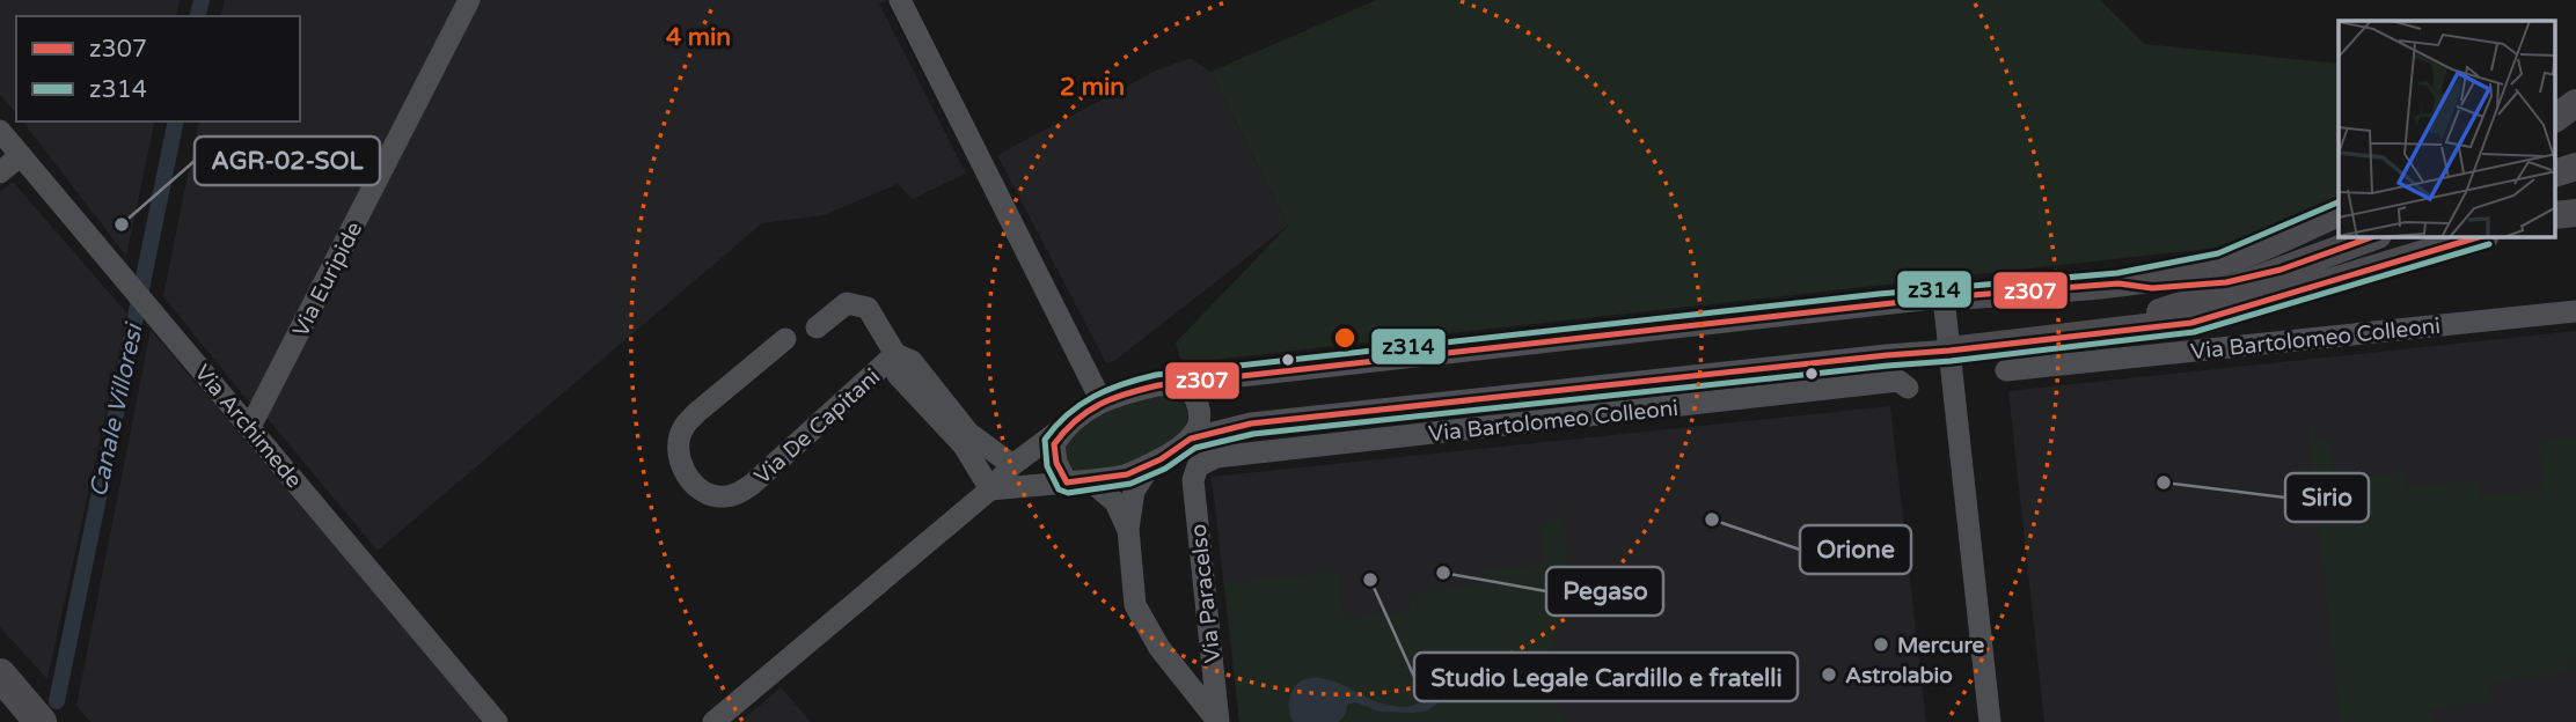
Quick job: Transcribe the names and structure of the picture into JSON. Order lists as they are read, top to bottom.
{
  "streets": {
    "street": [
      "Via Euripide",
      "Via Bartolomeo Colleoni",
      "Via Archimede",
      "Via De Capitani",
      "Via Paracelso"
    ]
  },
  "crossings": [
    ["Via Euripide", "Via Archimede"],
    ["Via Bartolomeo Colleoni", "Via De Capitani"],
    ["Via Bartolomeo Colleoni", "Via Paracelso"]
  ],
  "water": ["Canale Villoresi"],
  "places": [
    "AGR-02-SOL",
    "Sirio",
    "Orione",
    "Pegaso",
    "Studio Legale Cardillo e fratelli",
    "Mercure",
    "Astrolabio"
  ],
  "lines": ["transit line z314", "transit line z307"],
  "legend": ["z307", "z314"],
  "rings": ["4 min", "2 min"]
}
